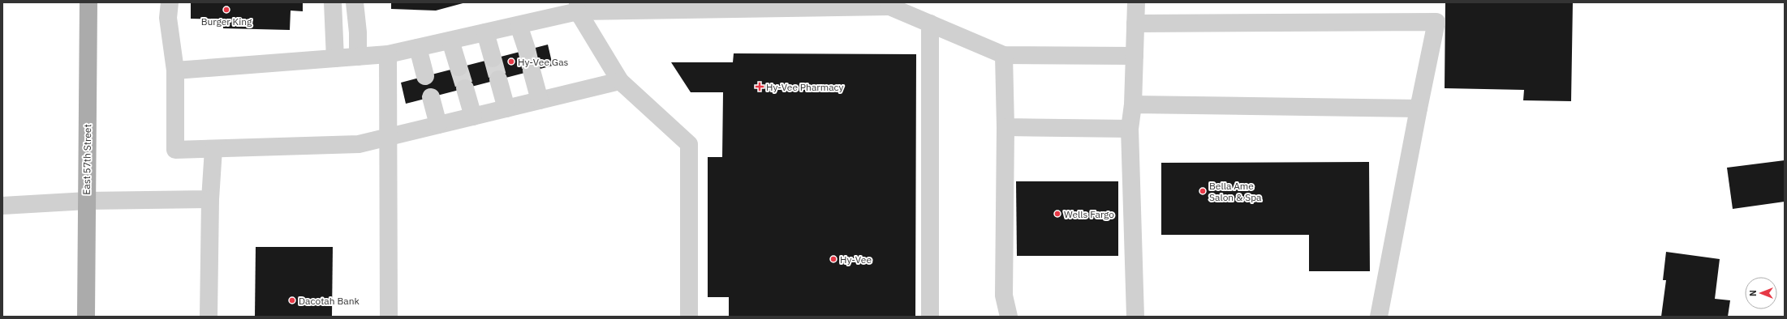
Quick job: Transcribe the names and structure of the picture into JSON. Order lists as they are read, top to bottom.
{
  "streets": {
    "main road": ["East 57th Street"]
  },
  "places": {
    "other": [
      "Burger King",
      "Hy-Vee Gas",
      "Bella Ame Salon & Spa",
      "Wells Fargo",
      "Hy-Vee",
      "Dacotah Bank"
    ],
    "health": ["Hy-Vee Pharmacy"]
  },
  "north": "left"
}
